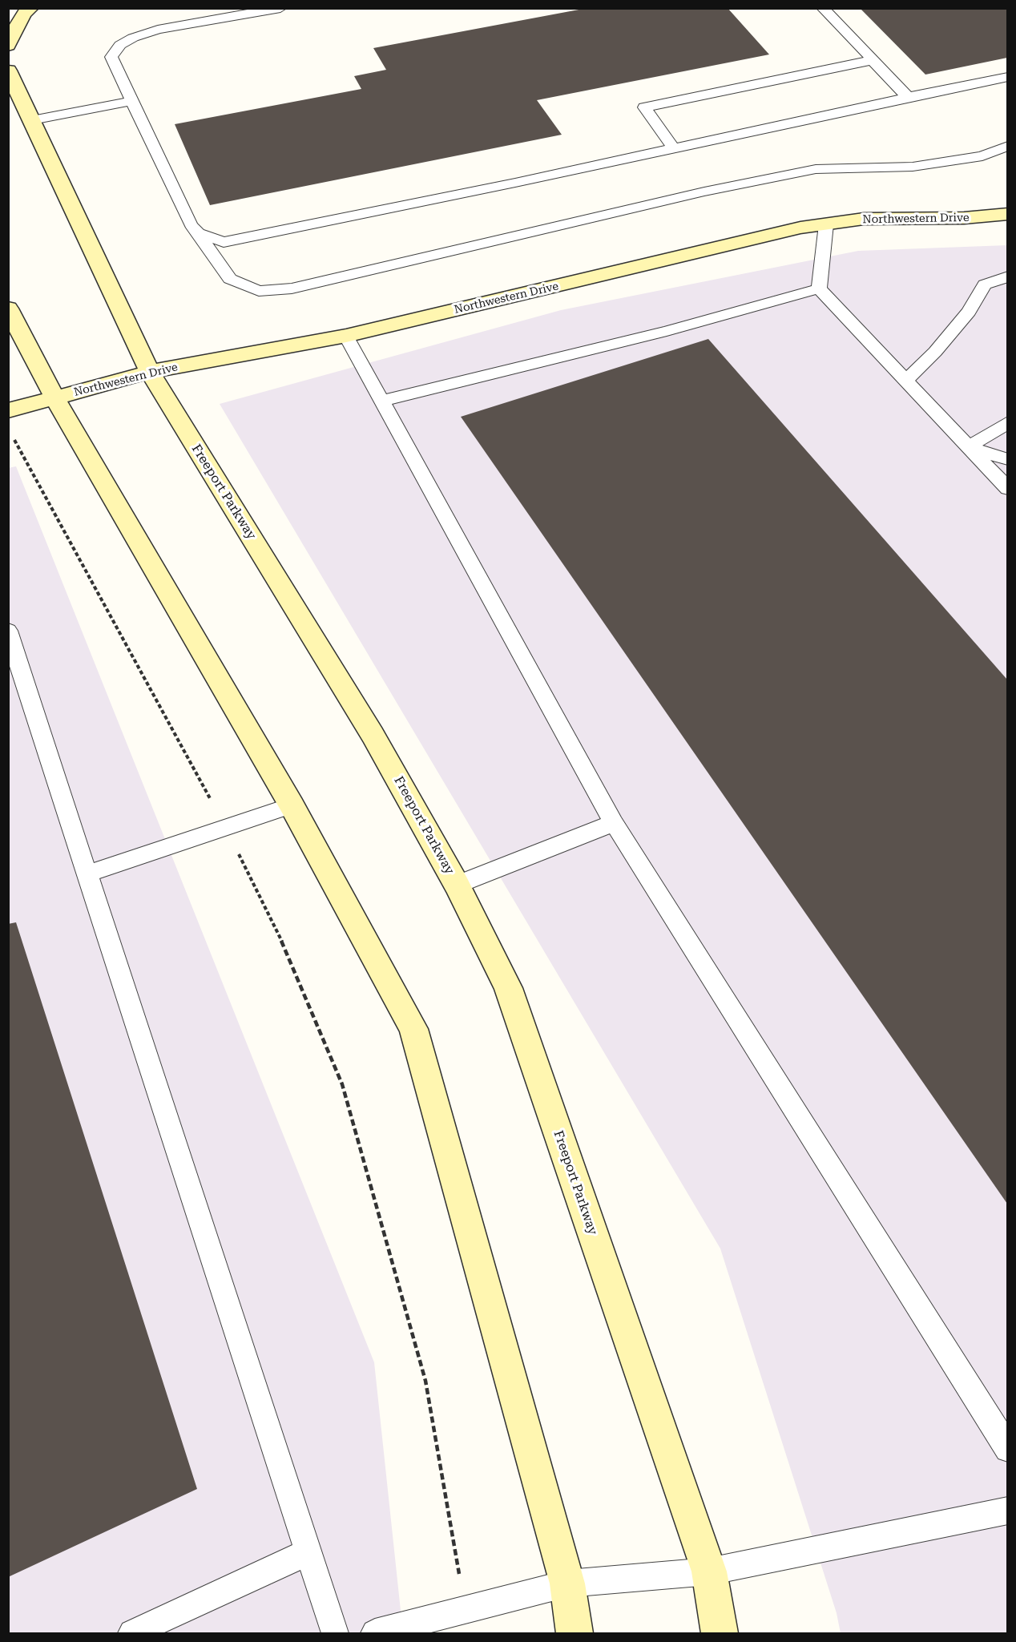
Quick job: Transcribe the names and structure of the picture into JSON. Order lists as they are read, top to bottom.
{
  "streets": {
    "main road": ["Northwestern Drive", "Freeport Parkway"]
  },
  "crossings": [
    ["Northwestern Drive", "Freeport Parkway"]
  ]
}
